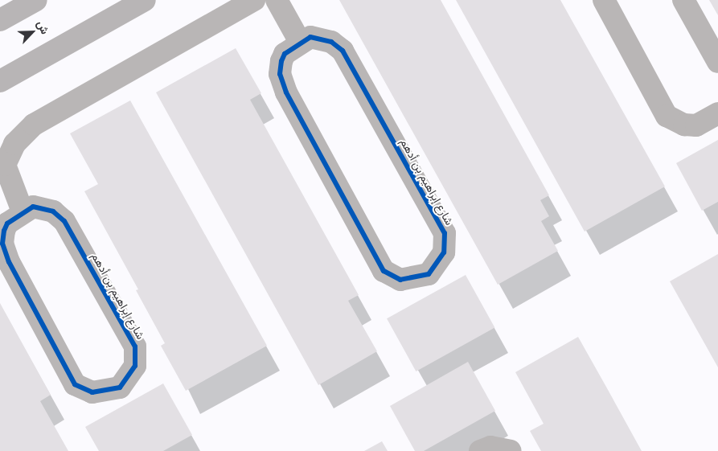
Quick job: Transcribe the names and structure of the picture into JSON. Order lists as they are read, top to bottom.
{
  "streets": {
    "street": ["شارع إبراهيم بن أدهم"]
  },
  "north": "top right"
}
